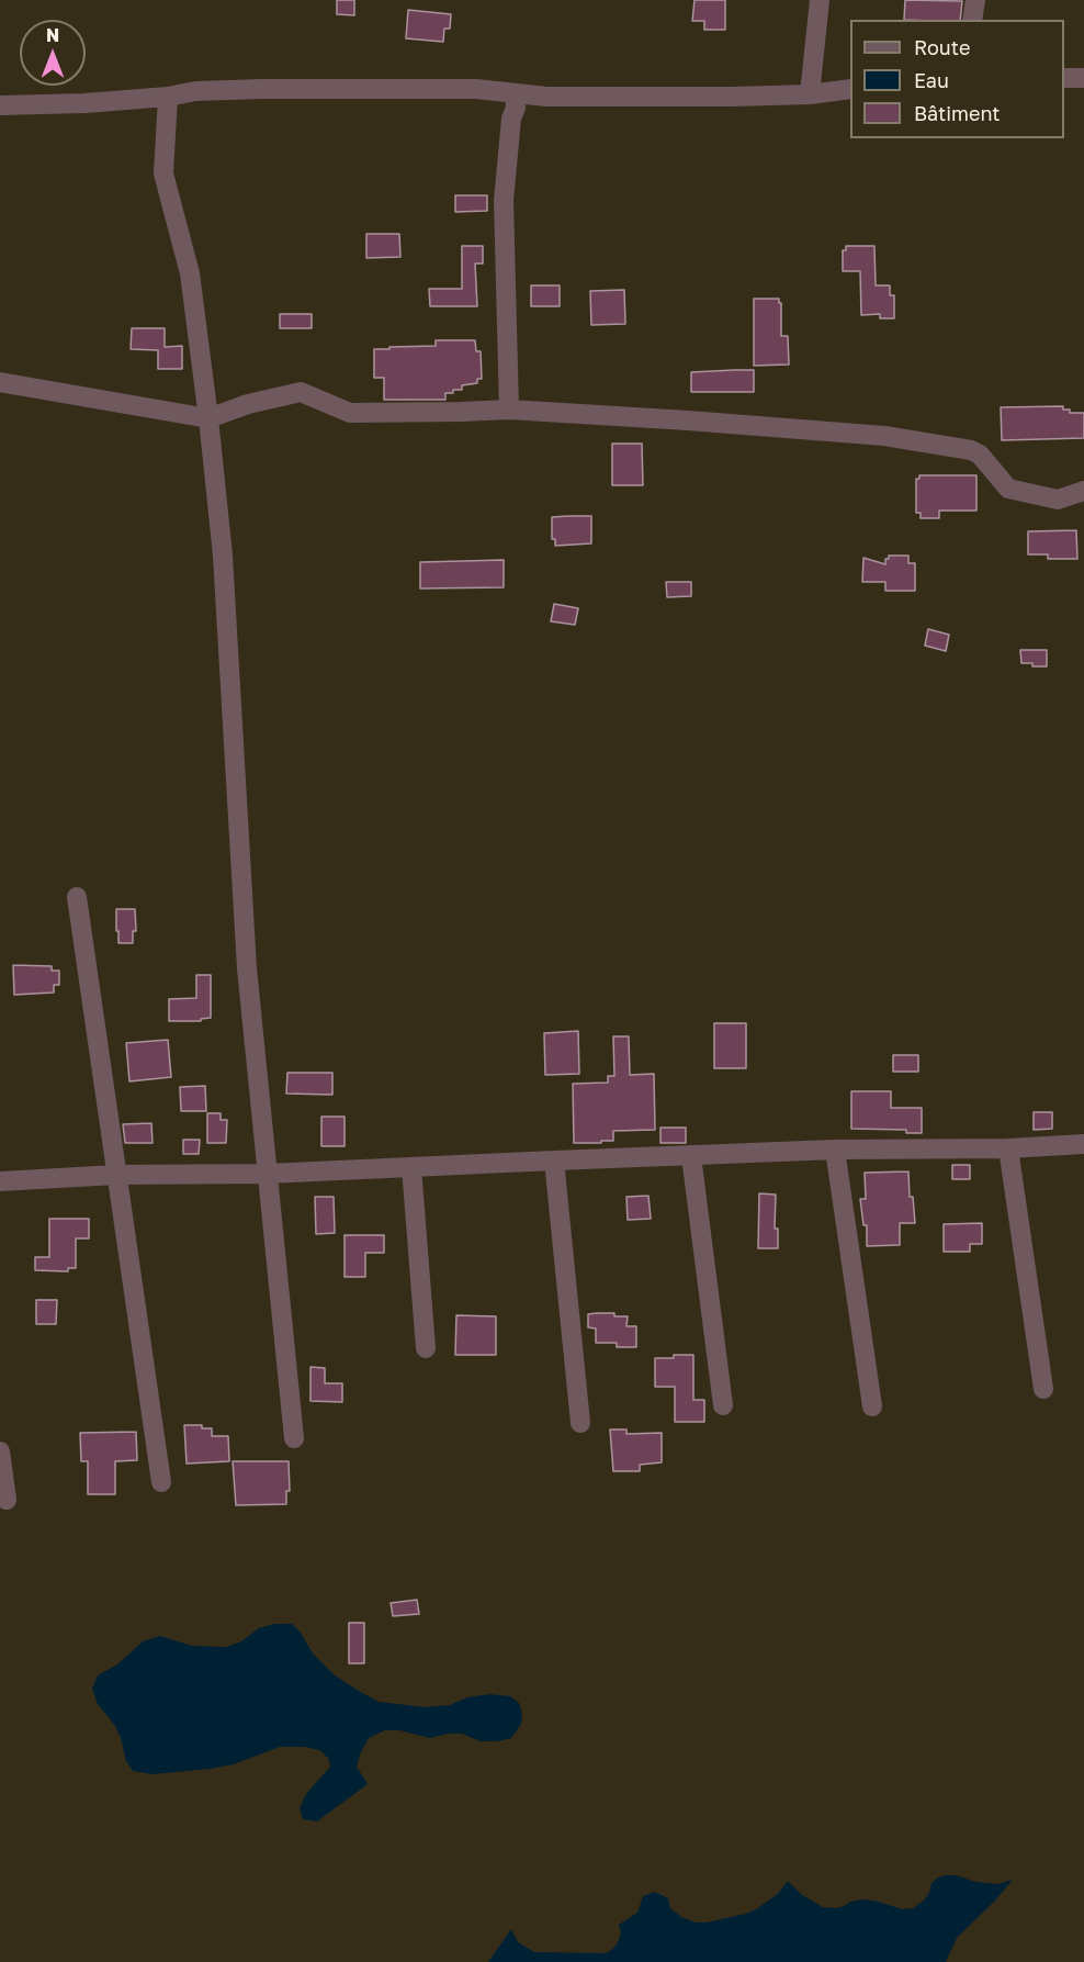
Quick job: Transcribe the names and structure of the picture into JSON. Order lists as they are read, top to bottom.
{
  "legend": ["Route", "Eau", "Bâtiment"],
  "north": "top"
}
